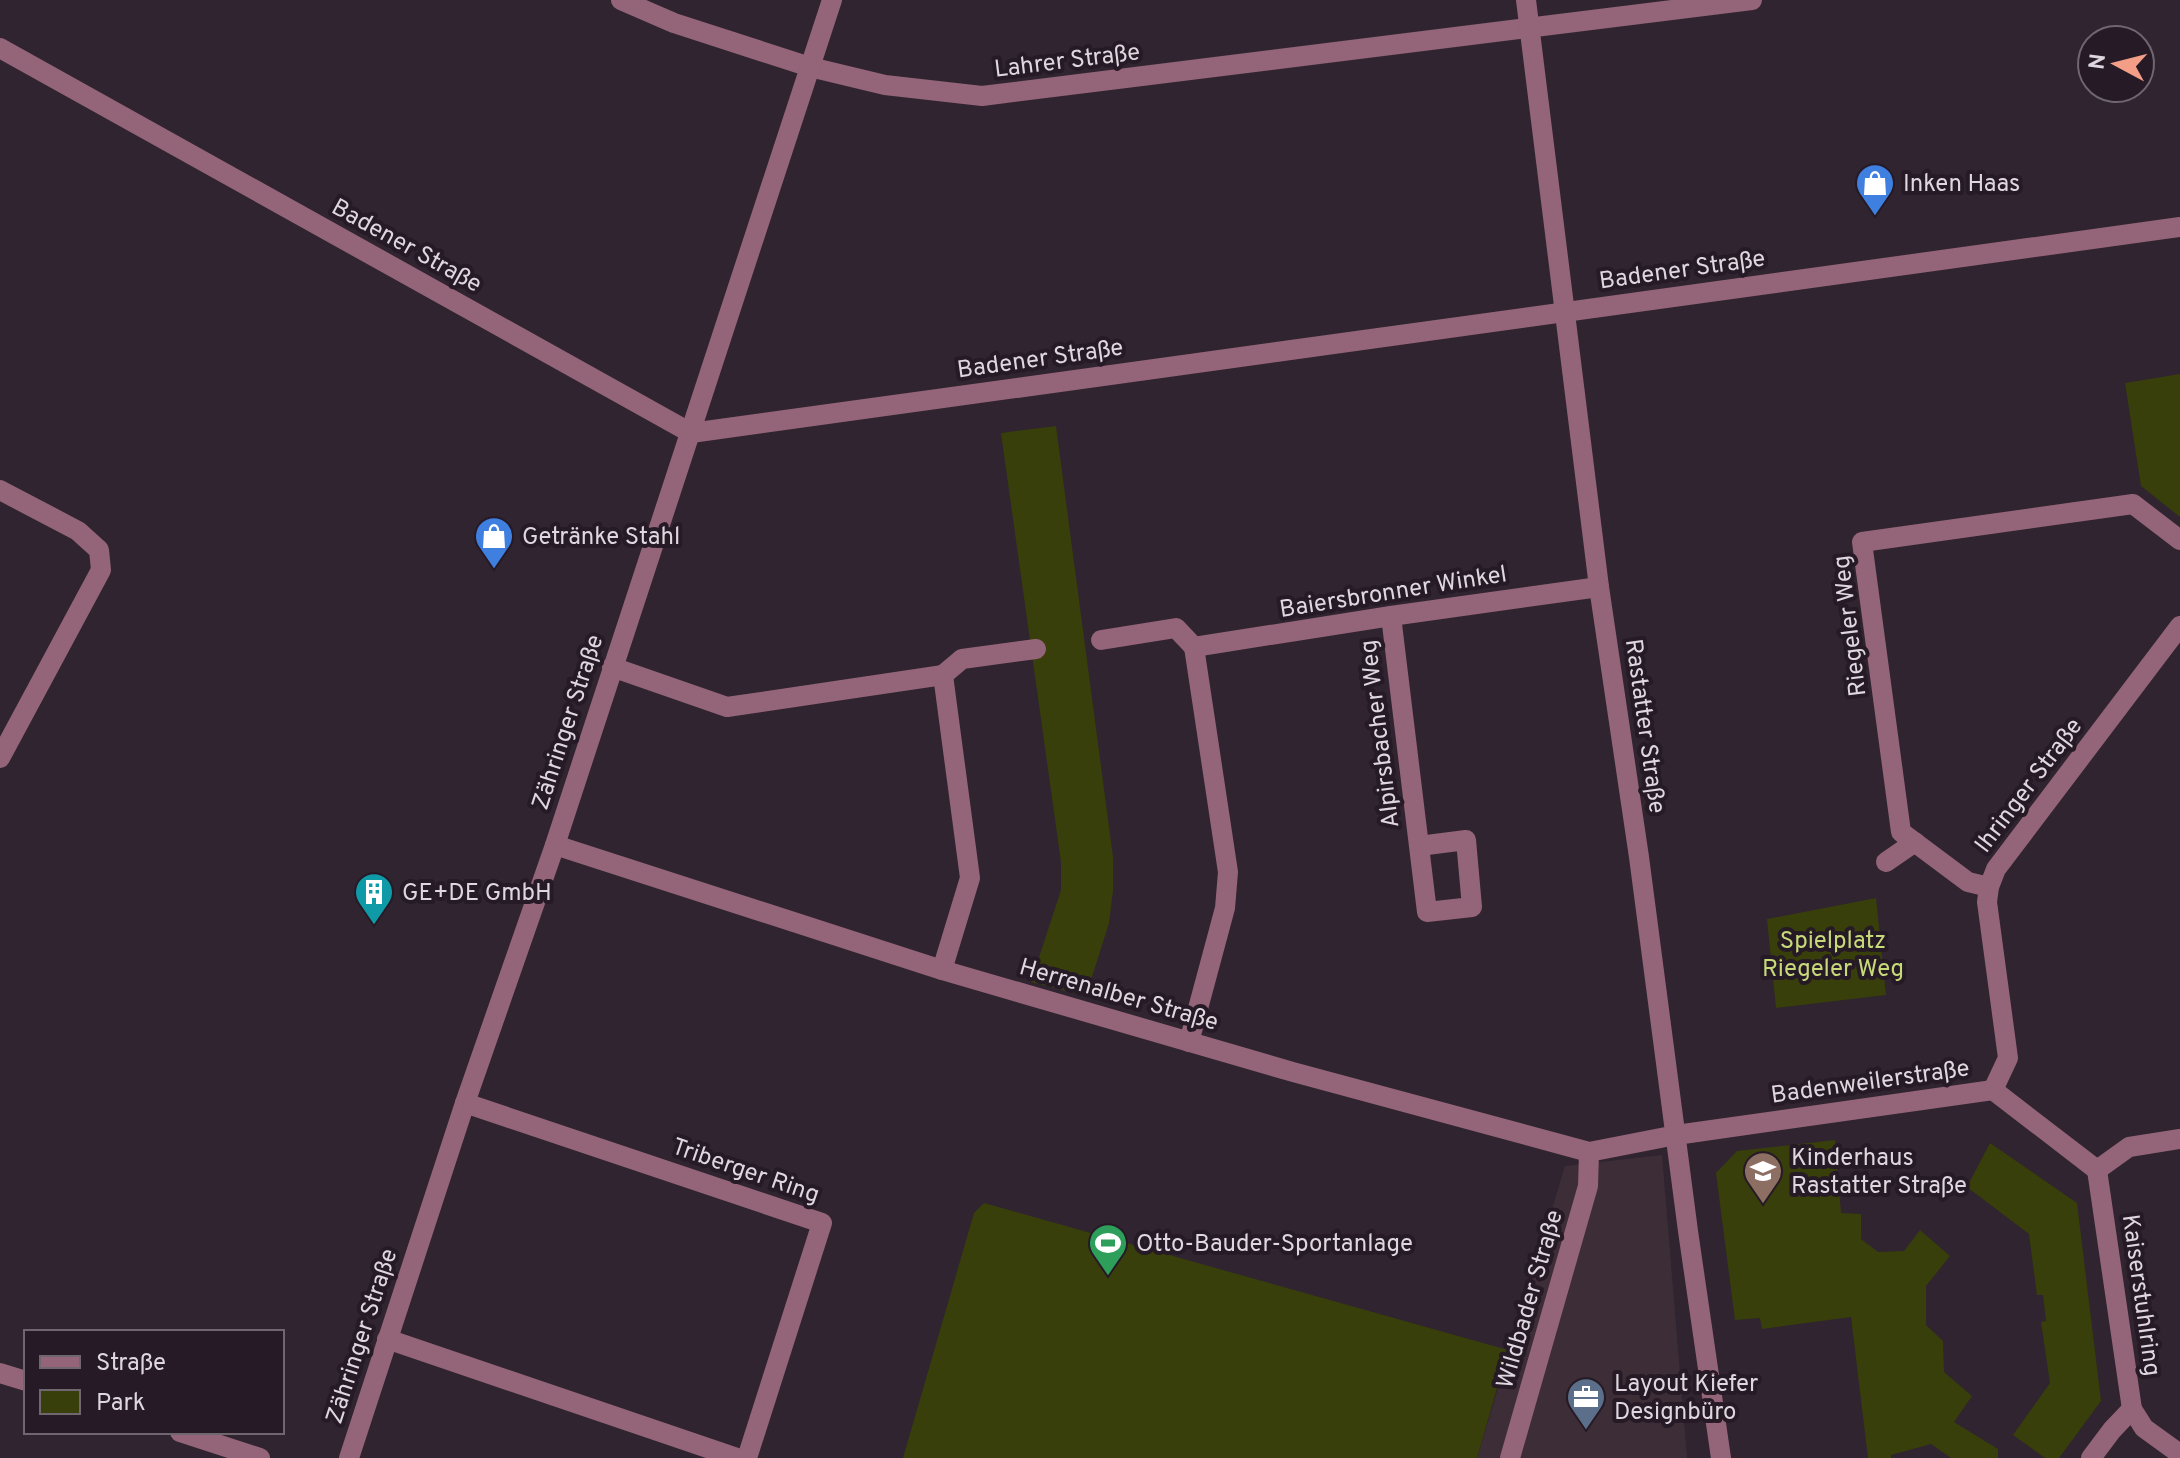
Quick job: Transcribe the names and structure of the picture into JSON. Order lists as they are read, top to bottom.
{
  "streets": {
    "street": [
      "Lahrer Straße",
      "Badener Straße",
      "Baiersbronner Winkel",
      "Riegeler Weg",
      "Zähringer Straße",
      "Rastatter Straße",
      "Alpirsbacher Weg",
      "Ihringer Straße",
      "Herrenalber Straße",
      "Badenweilerstraße",
      "Triberger Ring",
      "Kaiserstuhlring",
      "Wildbader Straße"
    ]
  },
  "crossings": [
    ["Lahrer Straße", "Zähringer Straße"],
    ["Lahrer Straße", "Rastatter Straße"],
    ["Badener Straße", "Zähringer Straße"],
    ["Badener Straße", "Rastatter Straße"],
    ["Baiersbronner Winkel", "Rastatter Straße"],
    ["Baiersbronner Winkel", "Alpirsbacher Weg"],
    ["Riegeler Weg", "Ihringer Straße"],
    ["Zähringer Straße", "Herrenalber Straße"],
    ["Zähringer Straße", "Triberger Ring"],
    ["Rastatter Straße", "Herrenalber Straße"],
    ["Rastatter Straße", "Badenweilerstraße"],
    ["Ihringer Straße", "Badenweilerstraße"],
    ["Herrenalber Straße", "Badenweilerstraße"],
    ["Herrenalber Straße", "Wildbader Straße"],
    ["Badenweilerstraße", "Kaiserstuhlring"]
  ],
  "parks": ["Spielplatz Riegeler Weg"],
  "places": {
    "shop": ["Inken Haas", "Getränke Stahl"],
    "building": ["GE+DE GmbH"],
    "school or university": ["Kinderhaus Rastatter Straße"],
    "sports": ["Otto-Bauder-Sportanlage"],
    "office": ["Layout Kiefer Designbüro"]
  },
  "legend": ["Straße", "Park"],
  "north": "left"
}
